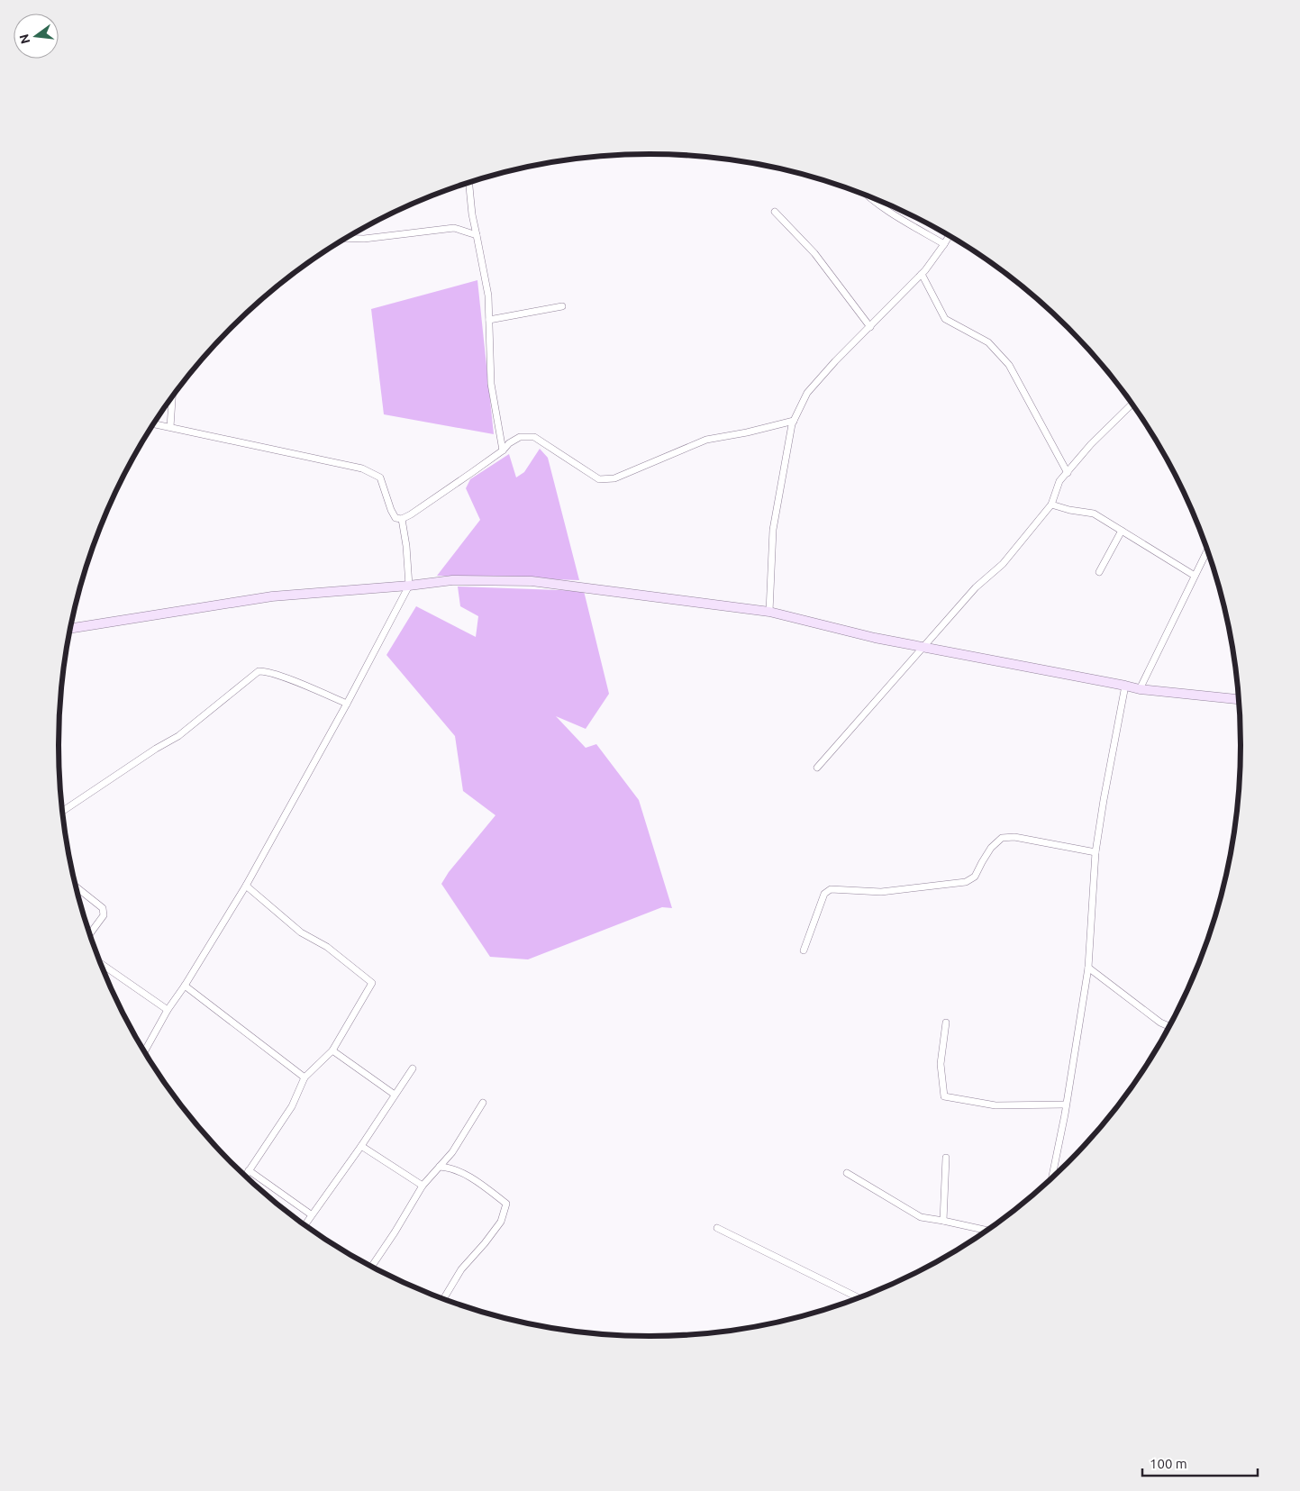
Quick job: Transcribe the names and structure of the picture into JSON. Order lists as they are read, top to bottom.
{
  "scale_bar": "100 m",
  "north": "left"
}
